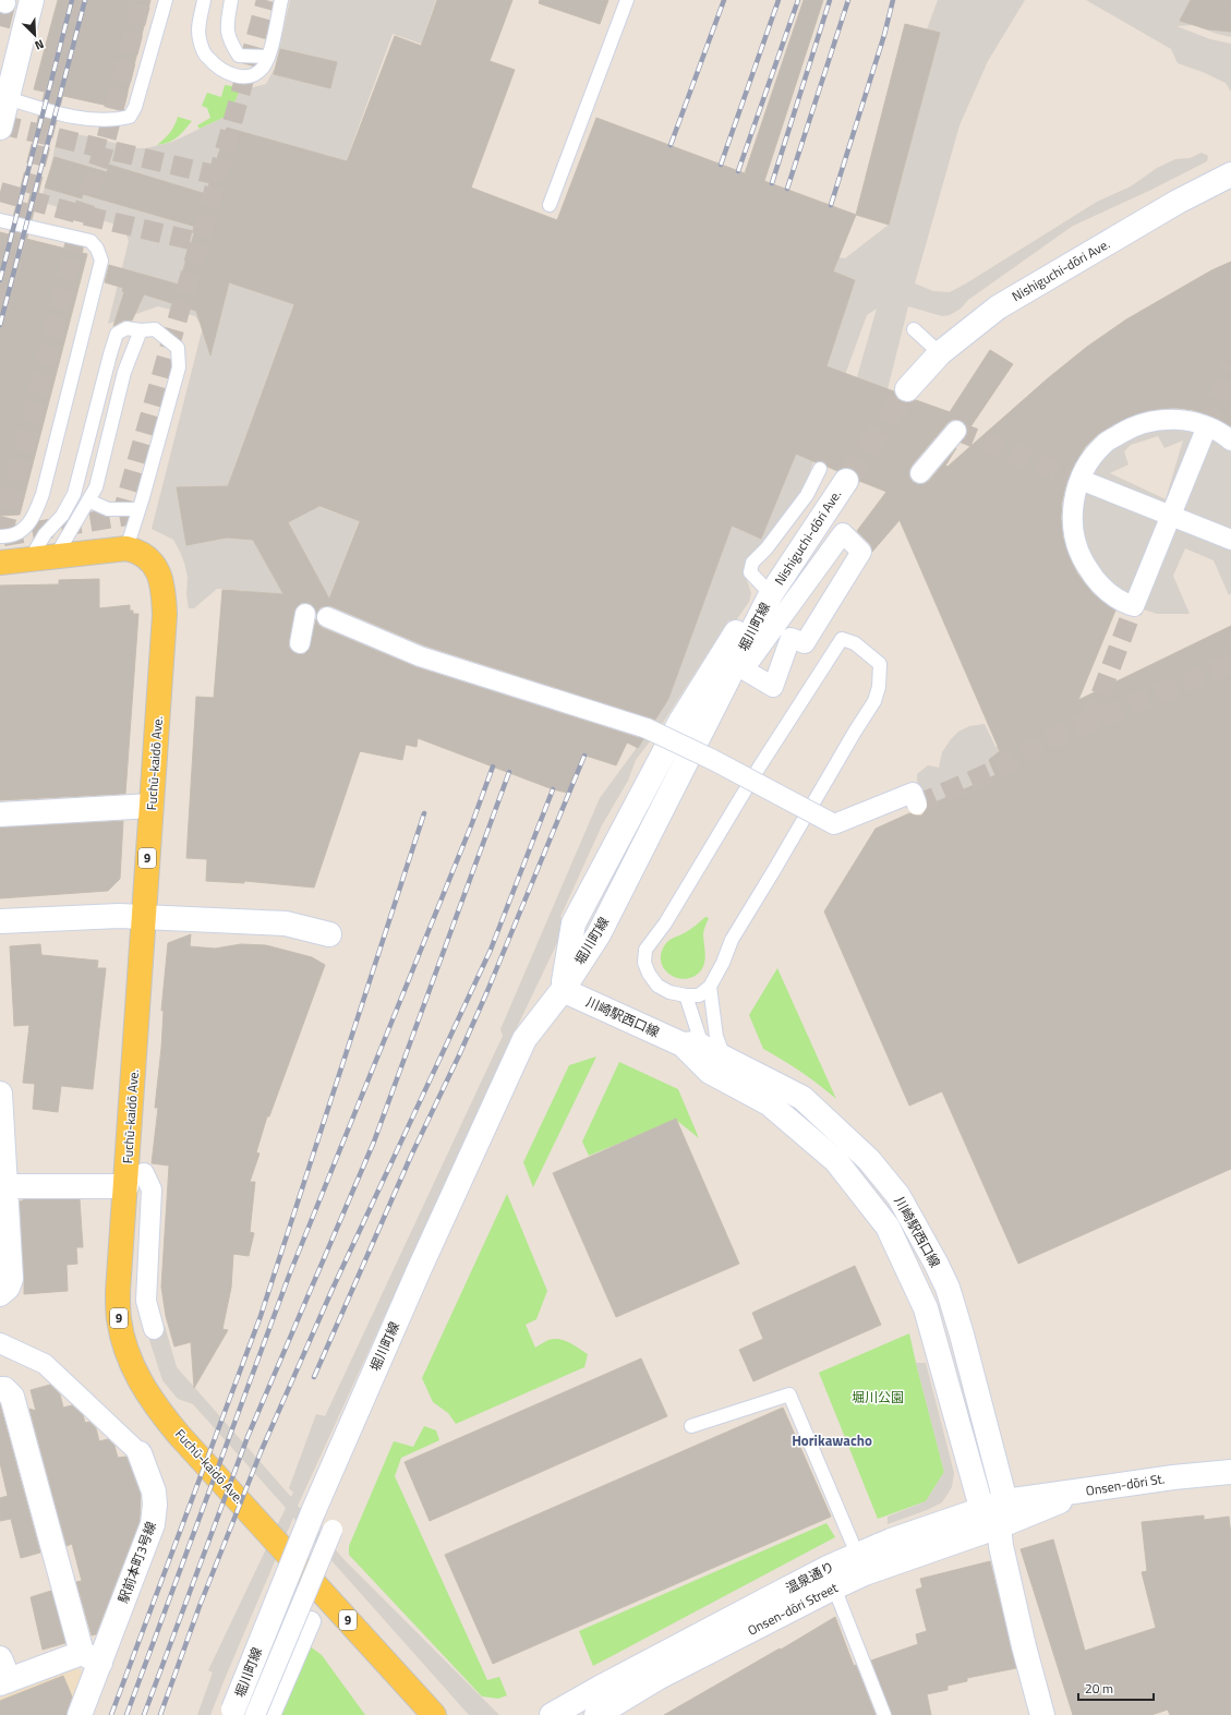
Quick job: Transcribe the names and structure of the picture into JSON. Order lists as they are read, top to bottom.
{
  "streets": {
    "main road": ["Fuchū-kaidō Ave.", "9"],
    "street": [
      "Nishiguchi-dōri Ave.",
      "堀川町線",
      "川崎駅西口線",
      "Onsen-dōri St.",
      "駅前本町3号線",
      "温泉通り",
      "Onsen-dōri Street"
    ]
  },
  "crossings": [
    ["Nishiguchi-dōri Ave.", "堀川町線"],
    ["堀川町線", "川崎駅西口線"],
    ["川崎駅西口線", "Onsen-dōri St."],
    ["川崎駅西口線", "Onsen-dōri Street"],
    ["Onsen-dōri St.", "Onsen-dōri Street"],
    ["温泉通り", "Onsen-dōri Street"]
  ],
  "districts": ["Horikawacho"],
  "parks": ["堀川公園"],
  "scale_bar": "20 m",
  "north": "bottom right"
}
